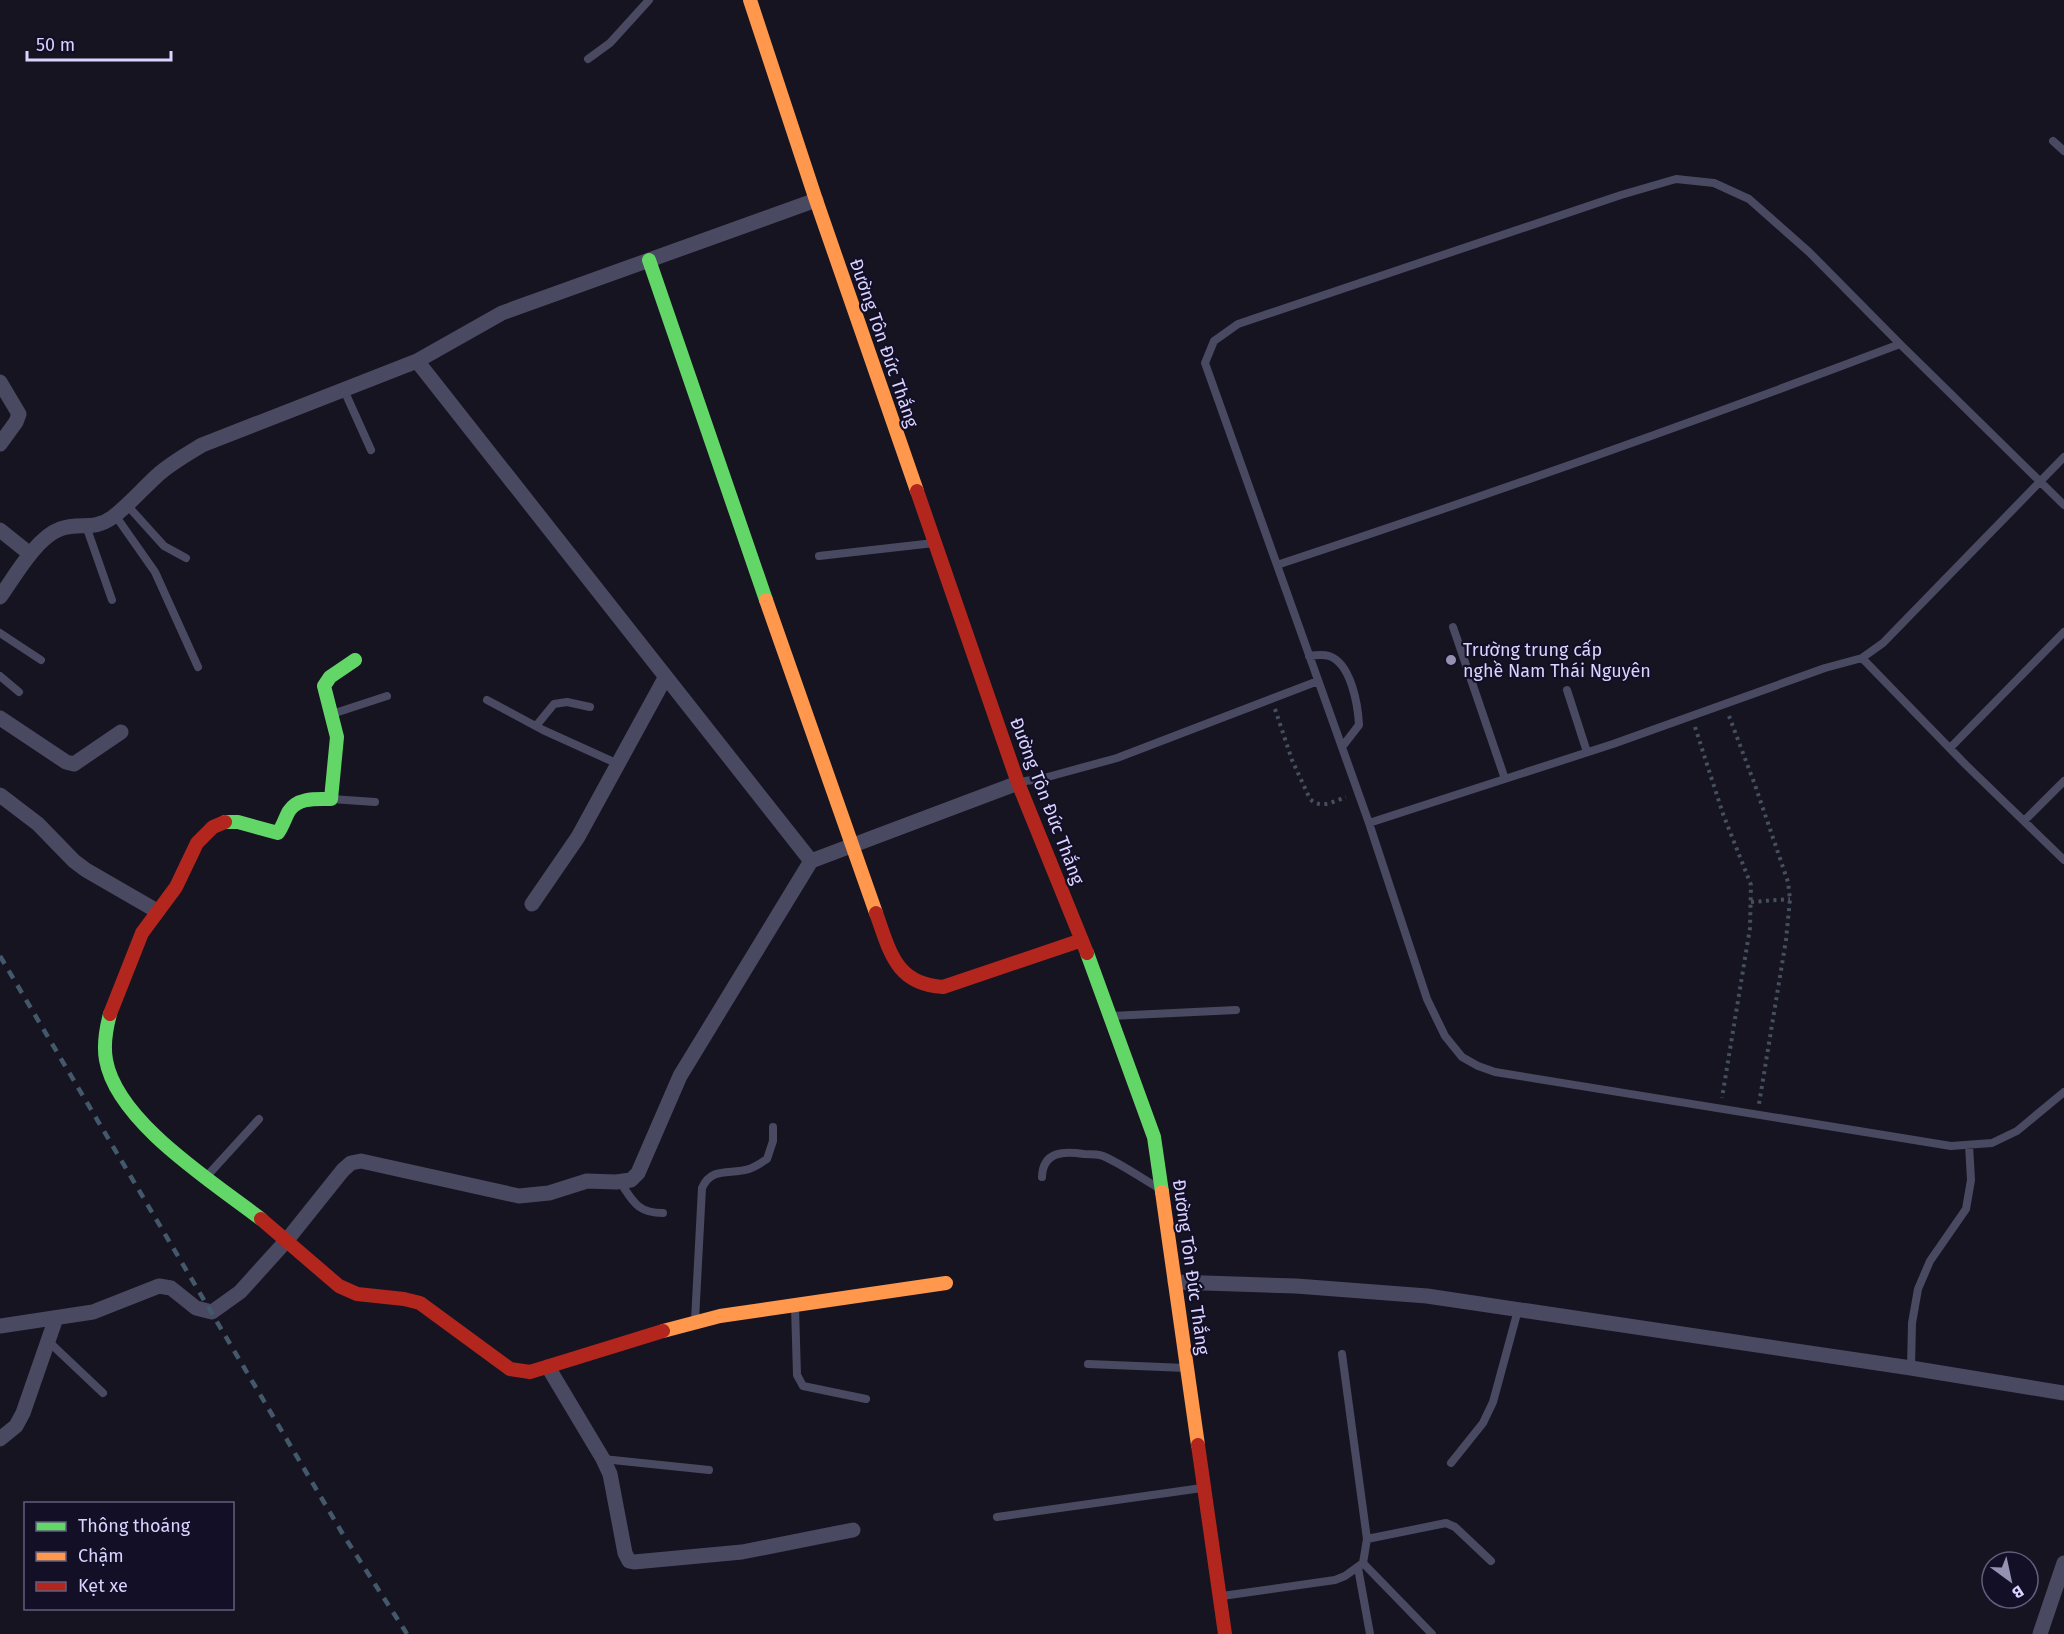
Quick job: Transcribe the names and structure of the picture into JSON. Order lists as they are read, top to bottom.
{
  "streets": {
    "street": ["Đường Tôn Đức Thắng"]
  },
  "places": ["Trường trung cấp nghề Nam Thái Nguyên"],
  "legend": ["Thông thoáng", "Chậm", "Kẹt xe"],
  "scale_bar": "50 m",
  "north": "bottom right"
}
